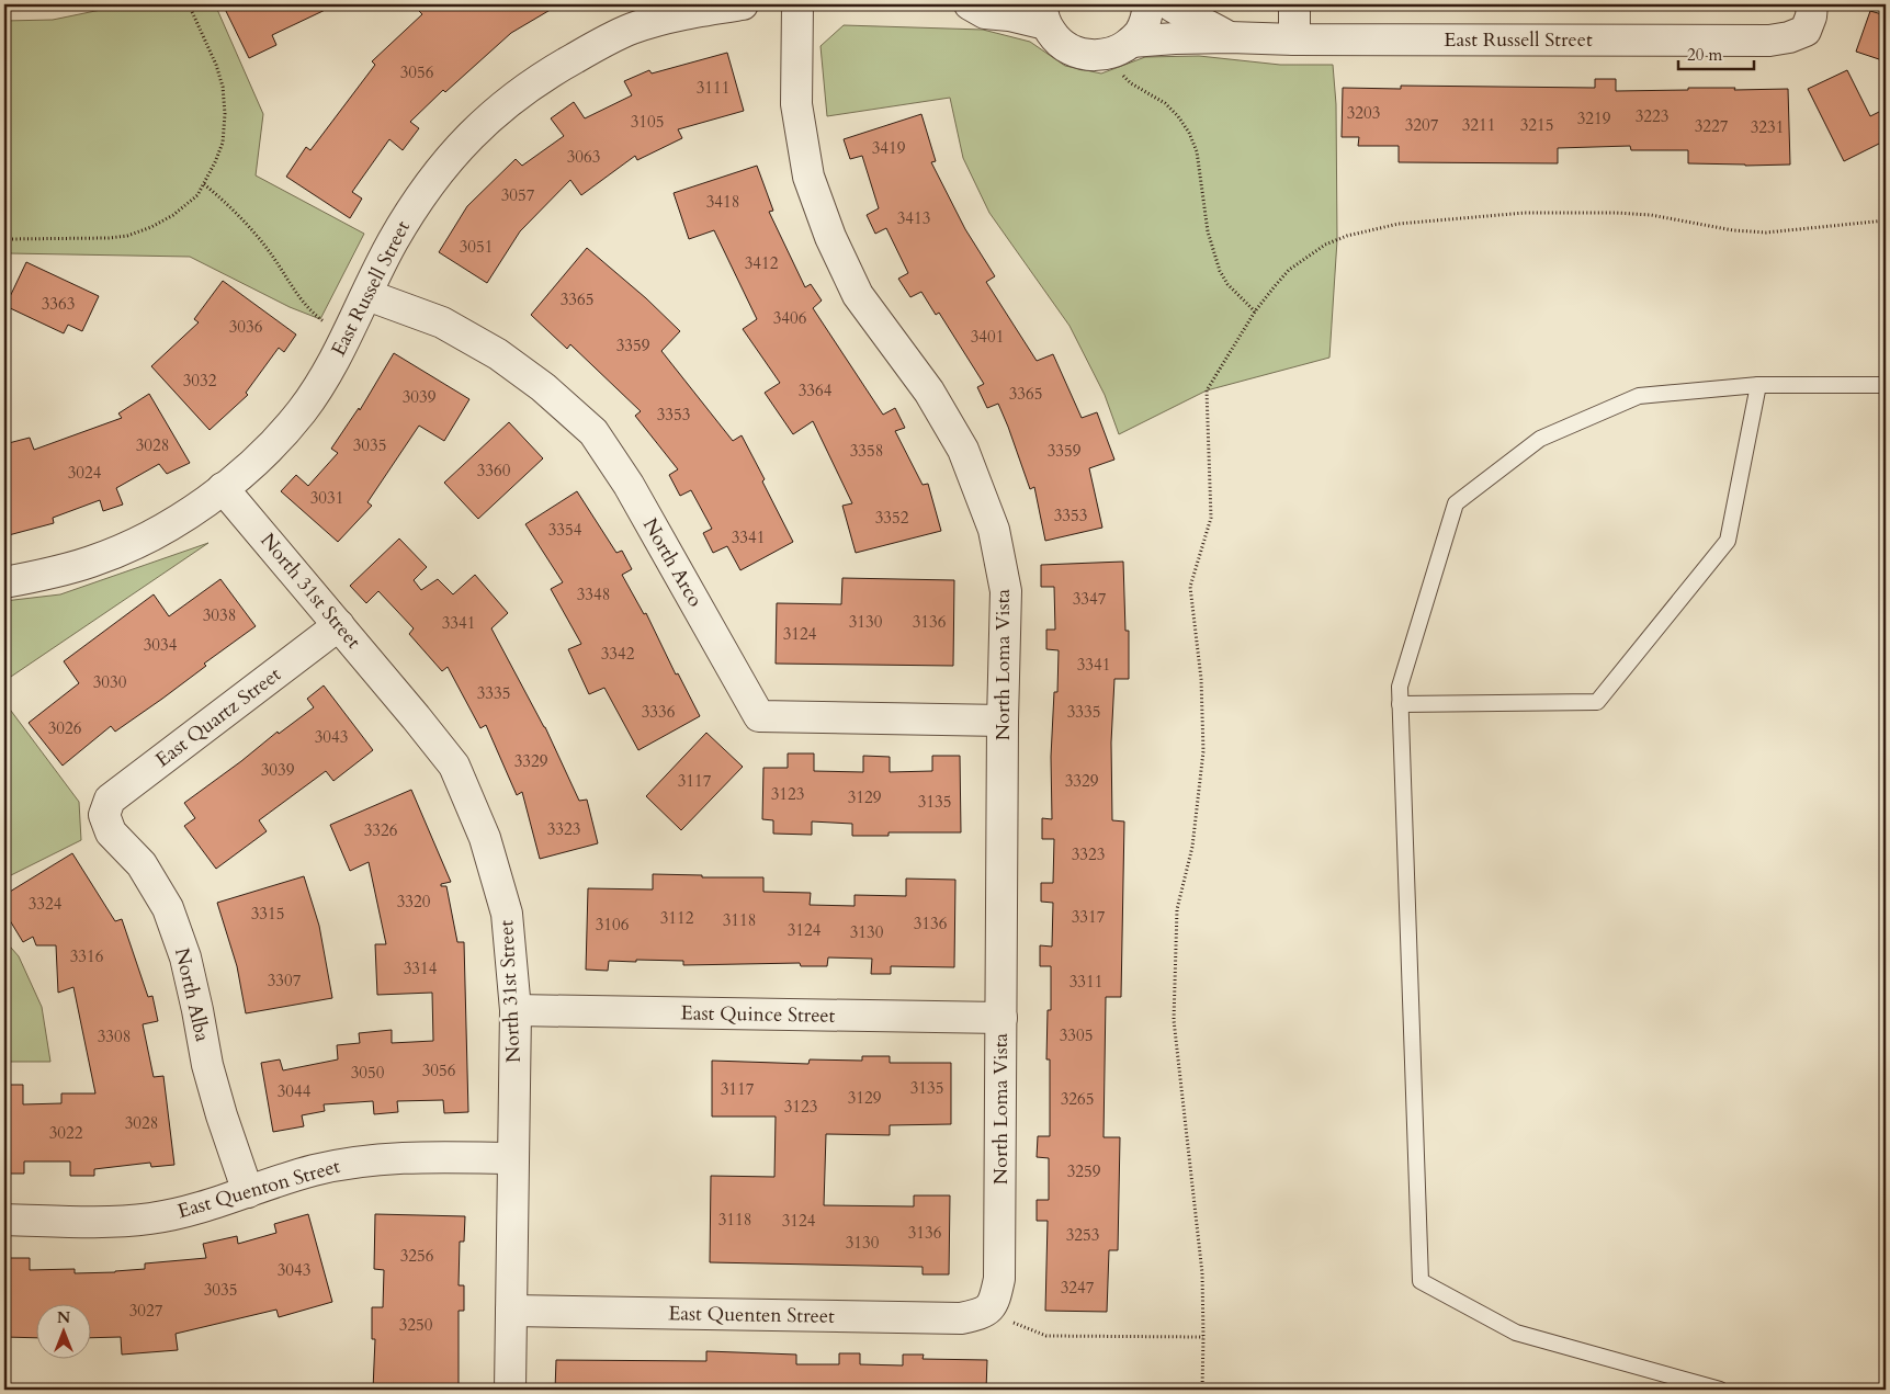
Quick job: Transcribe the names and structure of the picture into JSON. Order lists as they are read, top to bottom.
{
  "streets": {
    "street": [
      "East Russell Street",
      "North Arco",
      "North 31st Street",
      "North Loma Vista",
      "East Quartz Street",
      "North Alba",
      "East Quince Street",
      "East Quenton Street",
      "East Quenten Street"
    ]
  },
  "crossings": [
    ["East Russell Street", "North Arco"],
    ["East Russell Street", "North 31st Street"],
    ["North Arco", "North Loma Vista"],
    ["North 31st Street", "East Quartz Street"],
    ["North 31st Street", "East Quince Street"],
    ["North 31st Street", "East Quenton Street"],
    ["North 31st Street", "East Quenten Street"],
    ["North Loma Vista", "East Quince Street"],
    ["North Loma Vista", "East Quenten Street"],
    ["East Quartz Street", "North Alba"],
    ["North Alba", "East Quenton Street"]
  ],
  "house_numbers": [
    "3056",
    "3111",
    "3203",
    "3223",
    "3219",
    "3105",
    "3207",
    "3211",
    "3215",
    "3227",
    "3231",
    "3419",
    "3063",
    "3057",
    "3418",
    "3413",
    "3051",
    "3412",
    "3365",
    "3363",
    "3406",
    "3036",
    "3401",
    "3359",
    "3032",
    "3364",
    "3365",
    "3039",
    "3353",
    "3028",
    "3035",
    "3358",
    "3359",
    "3360",
    "3024",
    "3031",
    "3353",
    "3352",
    "3354",
    "3341",
    "3348",
    "3347",
    "3038",
    "3130",
    "3136",
    "3341",
    "3124",
    "3034",
    "3342",
    "3341",
    "3030",
    "3335",
    "3336",
    "3335",
    "3026",
    "3043",
    "3329",
    "3039",
    "3117",
    "3329",
    "3123",
    "3129",
    "3135",
    "3323",
    "3326",
    "3323",
    "3320",
    "3324",
    "3315",
    "3317",
    "3112",
    "3118",
    "3136",
    "3106",
    "3124",
    "3130",
    "3316",
    "3314",
    "3307",
    "3311",
    "3305",
    "3308",
    "3056",
    "3050",
    "3135",
    "3117",
    "3044",
    "3129",
    "3265",
    "3123",
    "3028",
    "3022",
    "3259",
    "3118",
    "3124",
    "3136",
    "3253",
    "3130",
    "3256",
    "3043",
    "3247",
    "3035",
    "3027",
    "3250"
  ],
  "scale_bar": "20 m",
  "north": "top"
}
